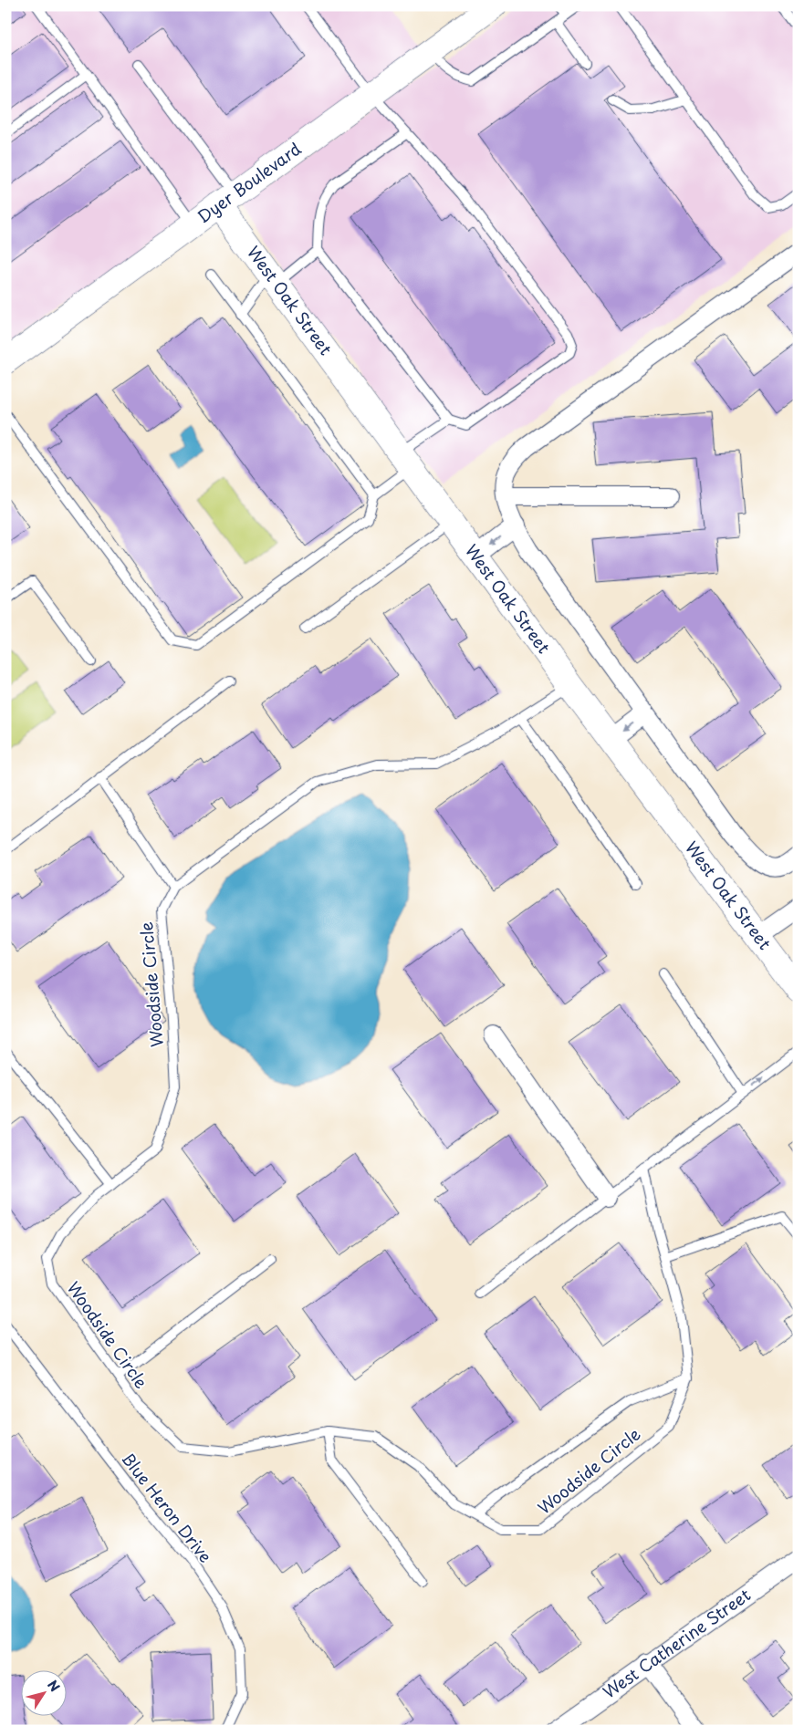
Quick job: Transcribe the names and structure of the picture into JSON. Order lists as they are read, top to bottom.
{
  "streets": {
    "street": ["Dyer Boulevard", "West Oak Street", "West Catherine Street"],
    "lane": ["Woodside Circle", "Blue Heron Drive"]
  },
  "crossings": [
    ["Dyer Boulevard", "West Oak Street"],
    ["West Oak Street", "Woodside Circle"]
  ],
  "north": "top right"
}
